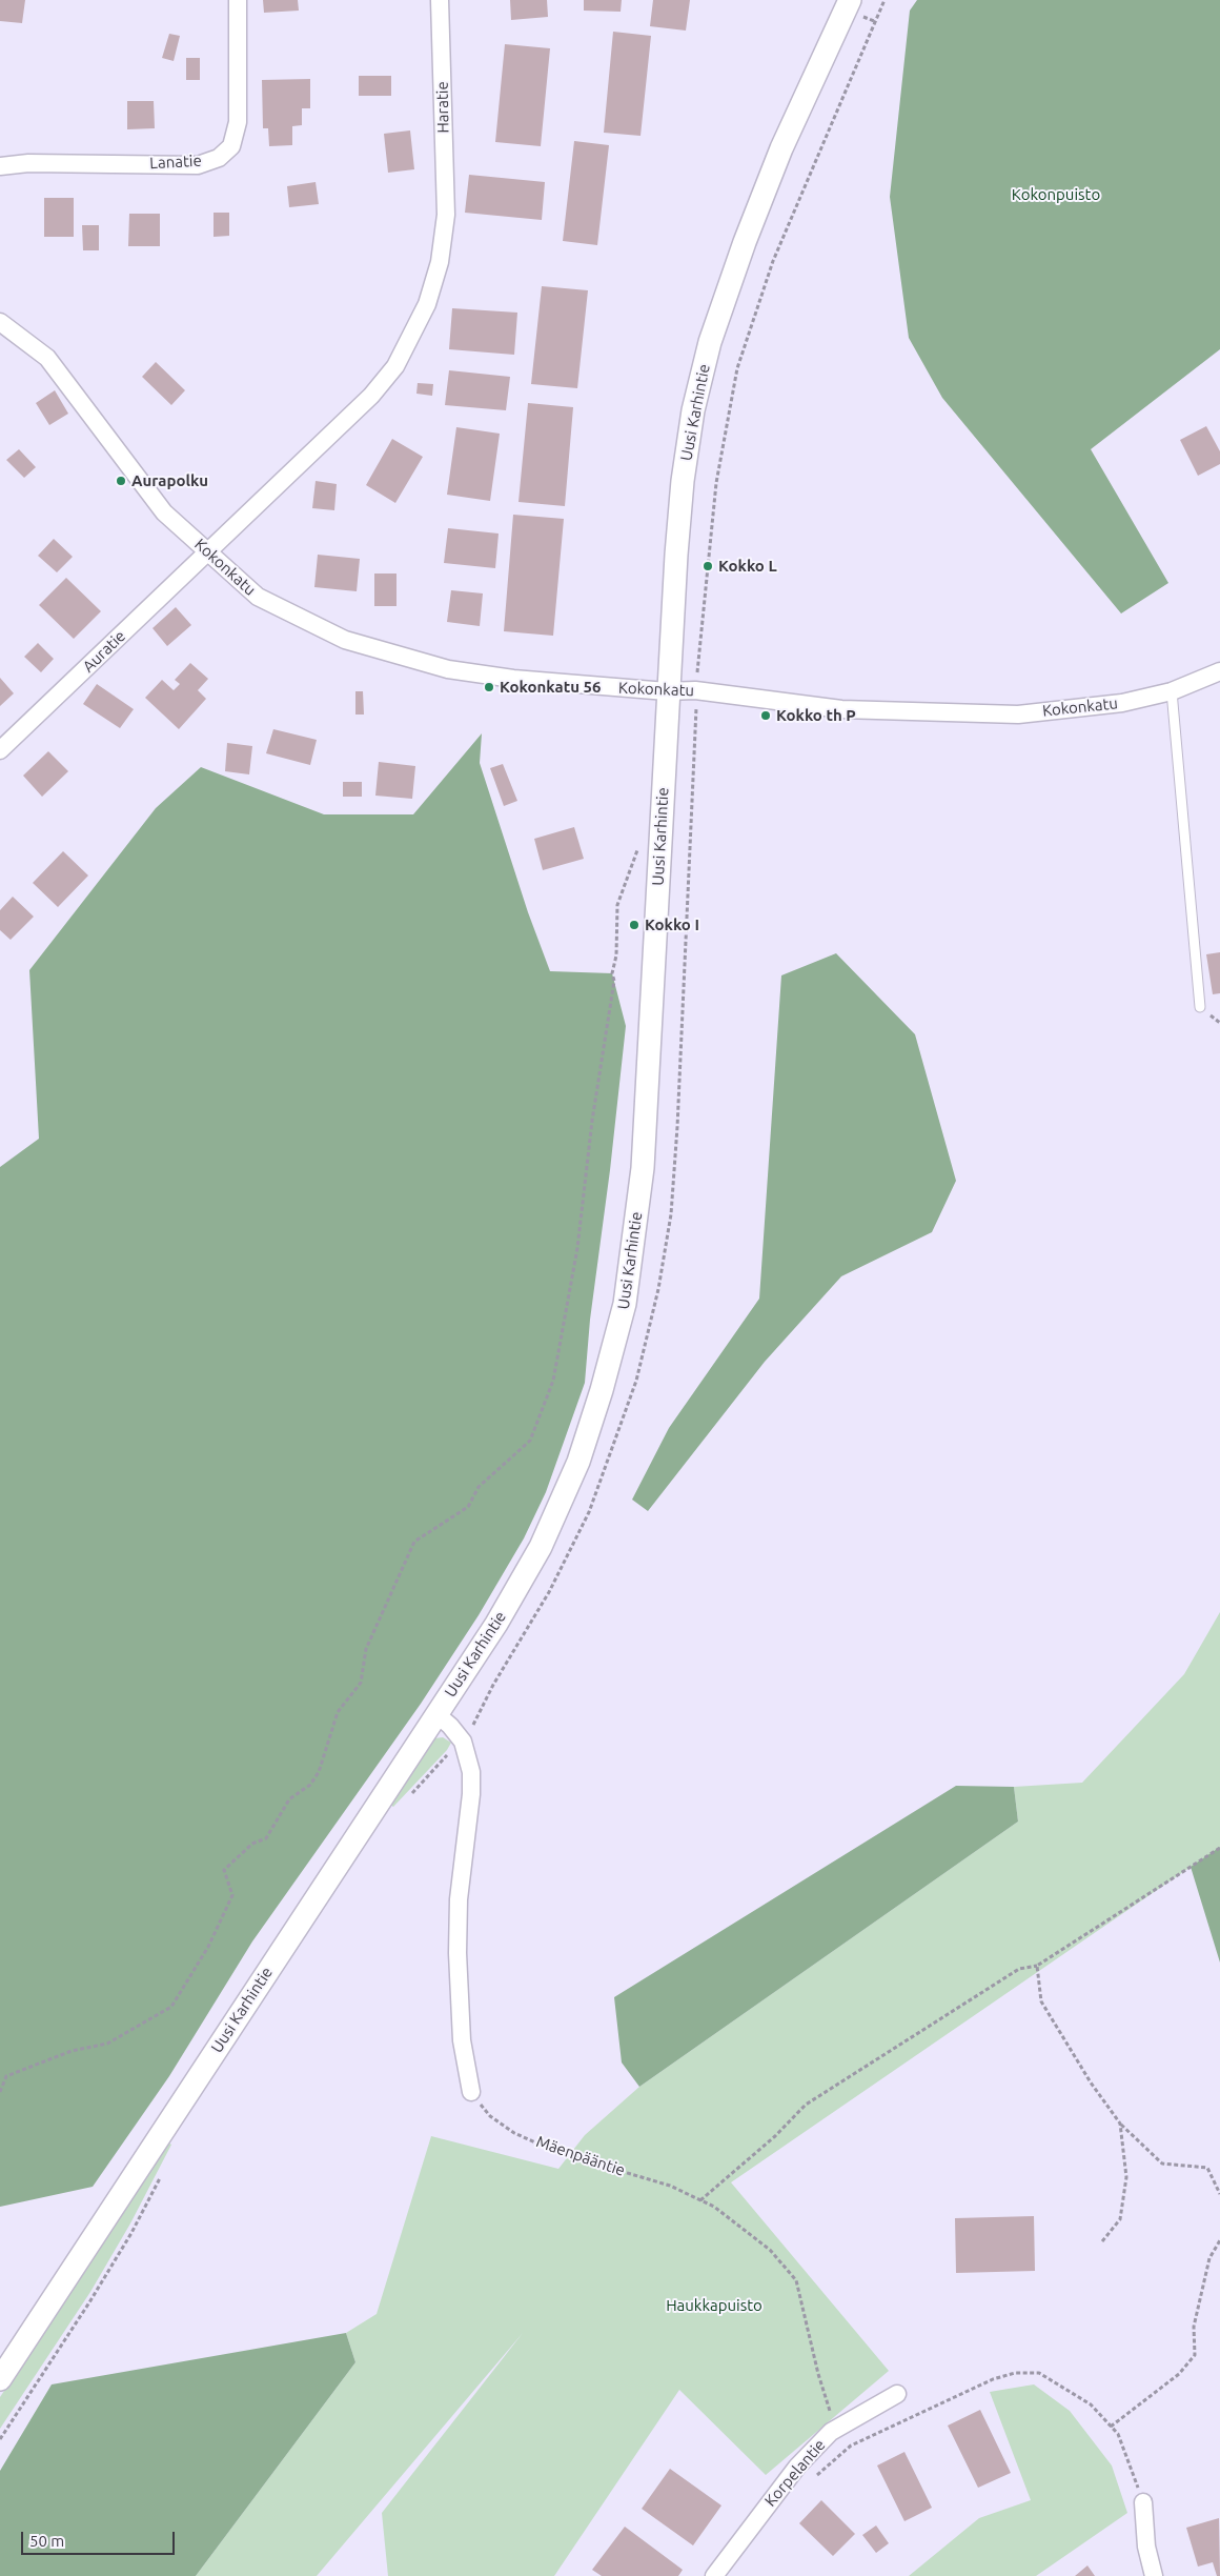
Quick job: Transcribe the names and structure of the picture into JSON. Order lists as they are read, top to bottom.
{
  "streets": {
    "street": [
      "Haratie",
      "Lanatie",
      "Uusi Karhintie",
      "Kokonkatu",
      "Auratie",
      "Korpelantie"
    ],
    "path": ["Mäenpääntie"]
  },
  "crossings": [
    ["Haratie", "Kokonkatu"],
    ["Haratie", "Auratie"],
    ["Uusi Karhintie", "Kokonkatu"],
    ["Kokonkatu", "Auratie"]
  ],
  "parks": ["Kokonpuisto", "Haukkapuisto"],
  "places": [
    "Aurapolku",
    "Kokko L",
    "Kokonkatu 56",
    "Kokko th P",
    "Kokko I"
  ],
  "scale_bar": "50 m"
}
